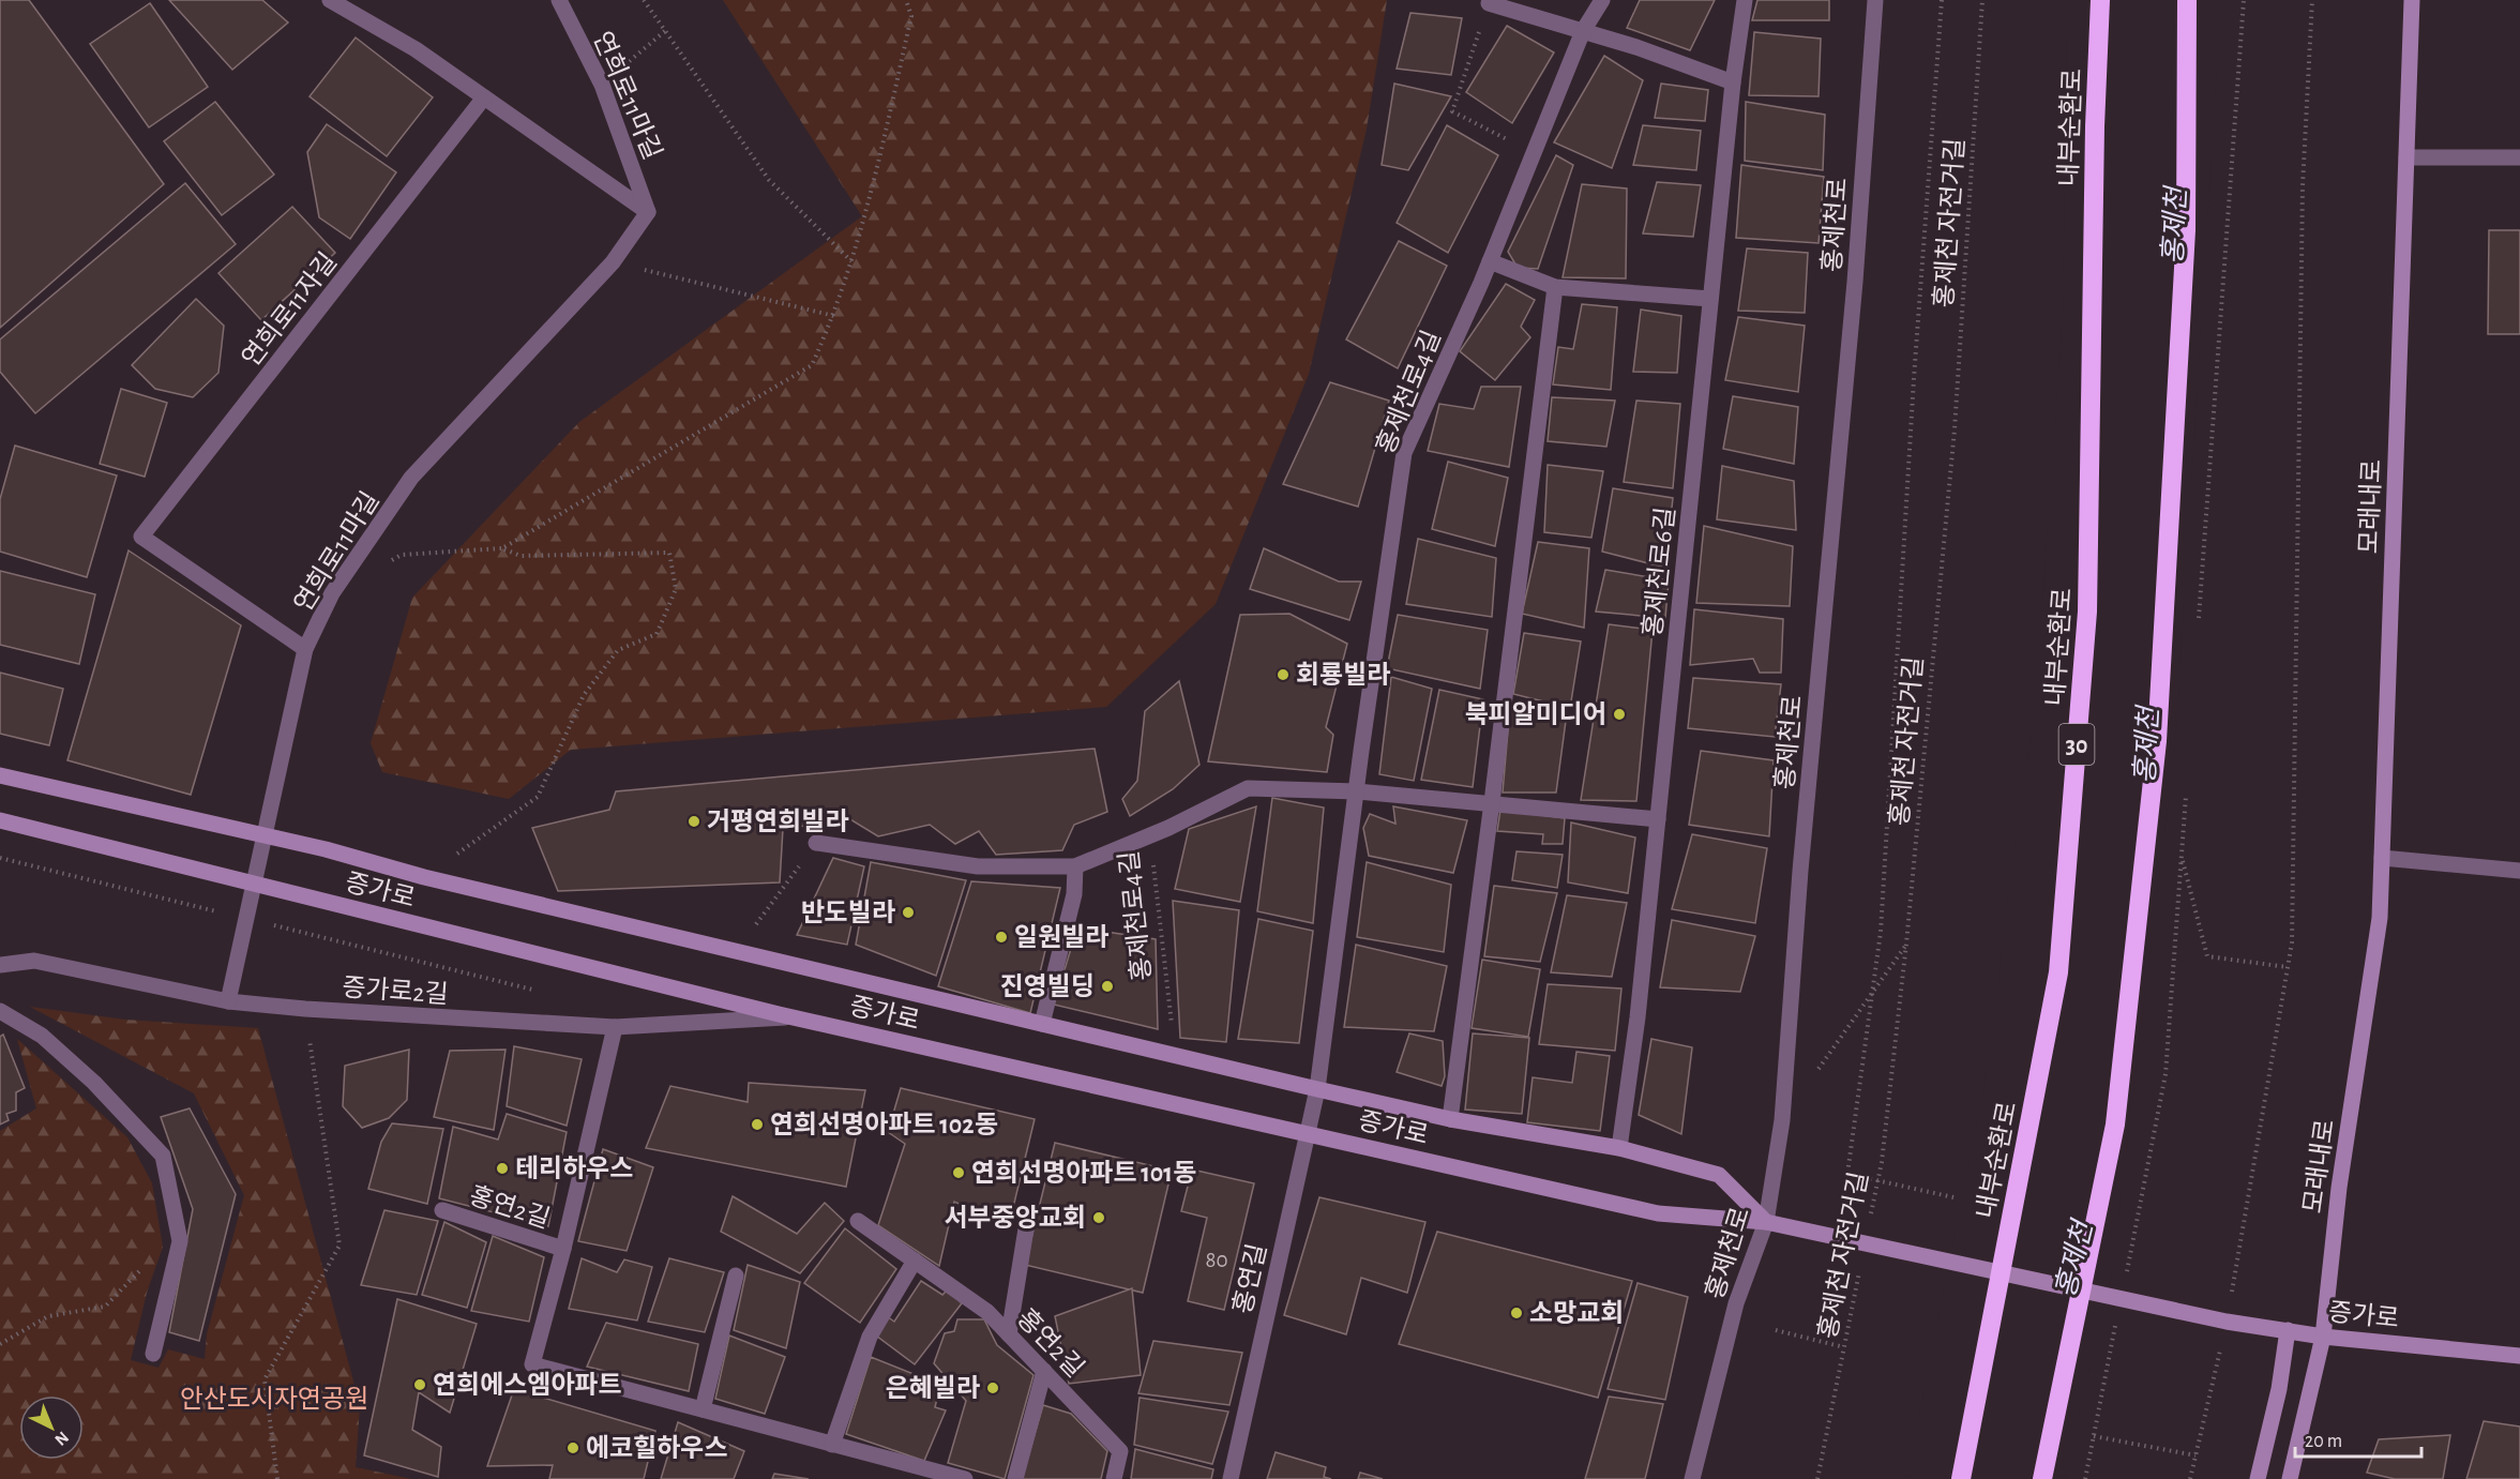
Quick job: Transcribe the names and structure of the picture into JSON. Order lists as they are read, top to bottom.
{
  "streets": {
    "highway": ["내부순환로", "30"],
    "main road": ["모래내로", "증가로"],
    "street": [
      "연희로11마길",
      "홍제천로",
      "연희로11자길",
      "홍제천로4길",
      "홍제천로6길",
      "증가로2길",
      "홍연2길",
      "홍연길"
    ],
    "path": ["홍제천 자전거길"]
  },
  "crossings": [
    ["연희로11마길", "연희로11자길"],
    ["연희로11마길", "증가로2길"],
    ["홍제천로", "증가로"],
    ["홍제천로4길", "홍제천로6길"],
    ["홍제천로4길", "증가로"],
    ["홍제천로4길", "홍연길"],
    ["모래내로", "증가로"],
    ["홍제천로6길", "증가로"],
    ["증가로", "증가로2길"],
    ["증가로", "홍연길"],
    ["증가로2길", "홍연2길"]
  ],
  "water": ["홍제천"],
  "parks": ["안산도시자연공원"],
  "places": [
    "회룡빌라",
    "북피알미디어",
    "거평연희빌라",
    "반도빌라",
    "일원빌라",
    "진영빌딩",
    "연희선명아파트 102동",
    "테리하우스",
    "연희선명아파트 101동",
    "서부중앙교회",
    "소망교회",
    "연희에스엠아파트",
    "은혜빌라",
    "에코힐하우스"
  ],
  "house_numbers": ["80"],
  "scale_bar": "20 m",
  "north": "bottom right"
}
